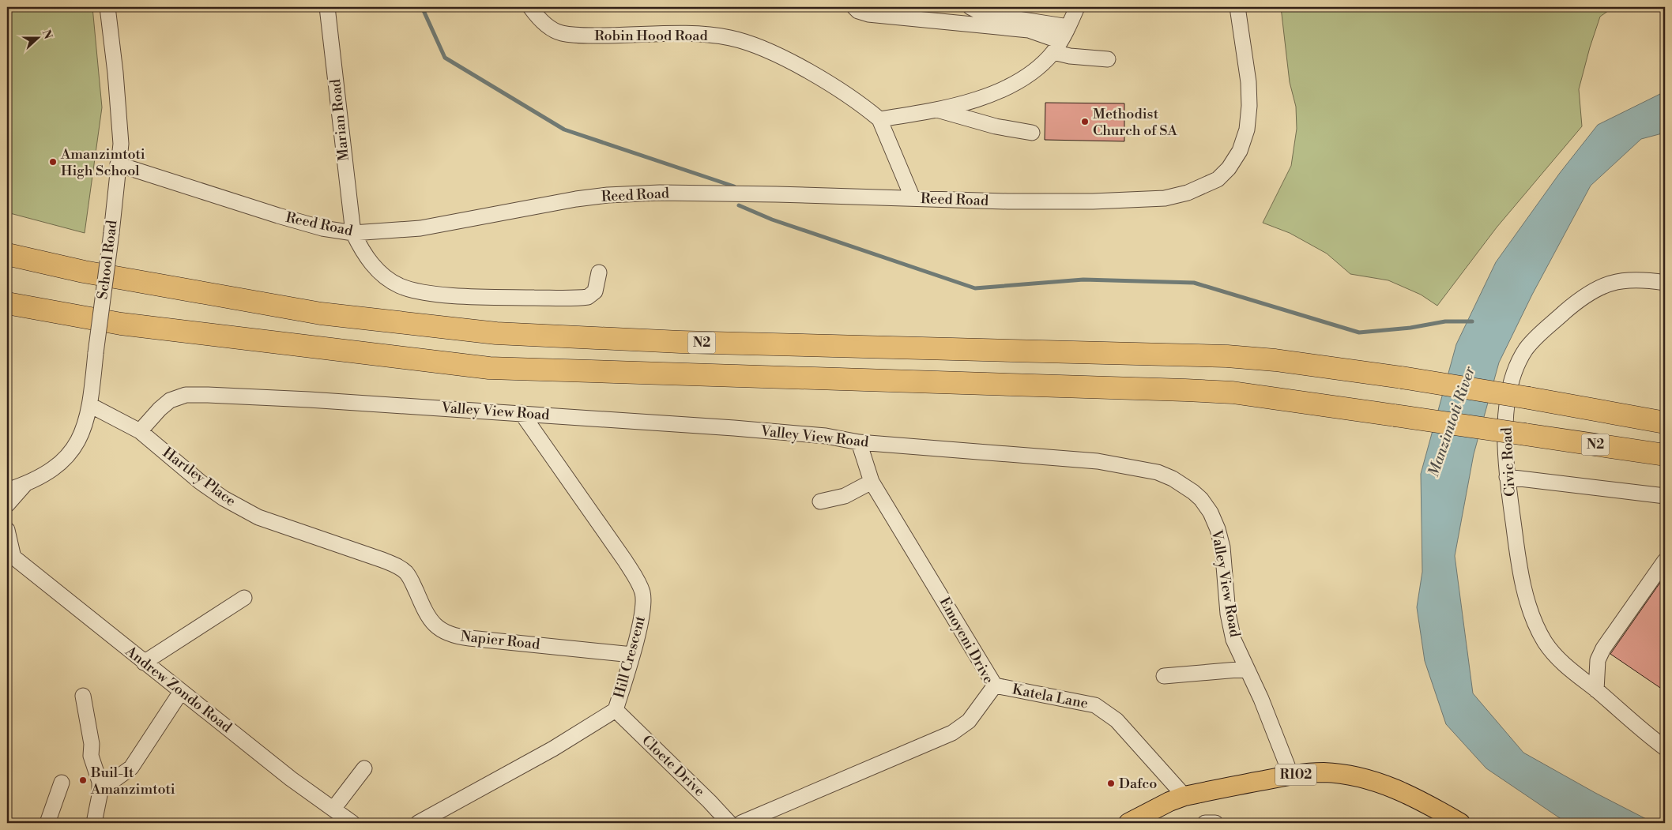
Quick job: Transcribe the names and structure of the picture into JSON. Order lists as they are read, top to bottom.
{
  "streets": {
    "highway": ["N2"],
    "main road": ["R102"],
    "street": [
      "Robin Hood Road",
      "Marian Road",
      "Reed Road",
      "School Road",
      "Valley View Road",
      "Civic Road",
      "Hartley Place",
      "Napier Road",
      "Emoyeni Drive",
      "Hill Crescent",
      "Andrew Zondo Road",
      "Katela Lane",
      "Cloete Drive"
    ]
  },
  "crossings": [
    ["Marian Road", "Reed Road"],
    ["Reed Road", "School Road"],
    ["School Road", "Hartley Place"],
    ["Valley View Road", "Hartley Place"],
    ["Valley View Road", "Emoyeni Drive"],
    ["Valley View Road", "Hill Crescent"],
    ["Valley View Road", "R102"],
    ["Hartley Place", "Napier Road"],
    ["Napier Road", "Hill Crescent"],
    ["Emoyeni Drive", "Katela Lane"],
    ["Hill Crescent", "Cloete Drive"],
    ["Katela Lane", "R102"]
  ],
  "water": ["Manzimtoti River"],
  "places": [
    "Methodist Church of SA",
    "Amanzimtoti High School",
    "Buil-It Amanzimtoti",
    "Dafco"
  ],
  "north": "right"
}
